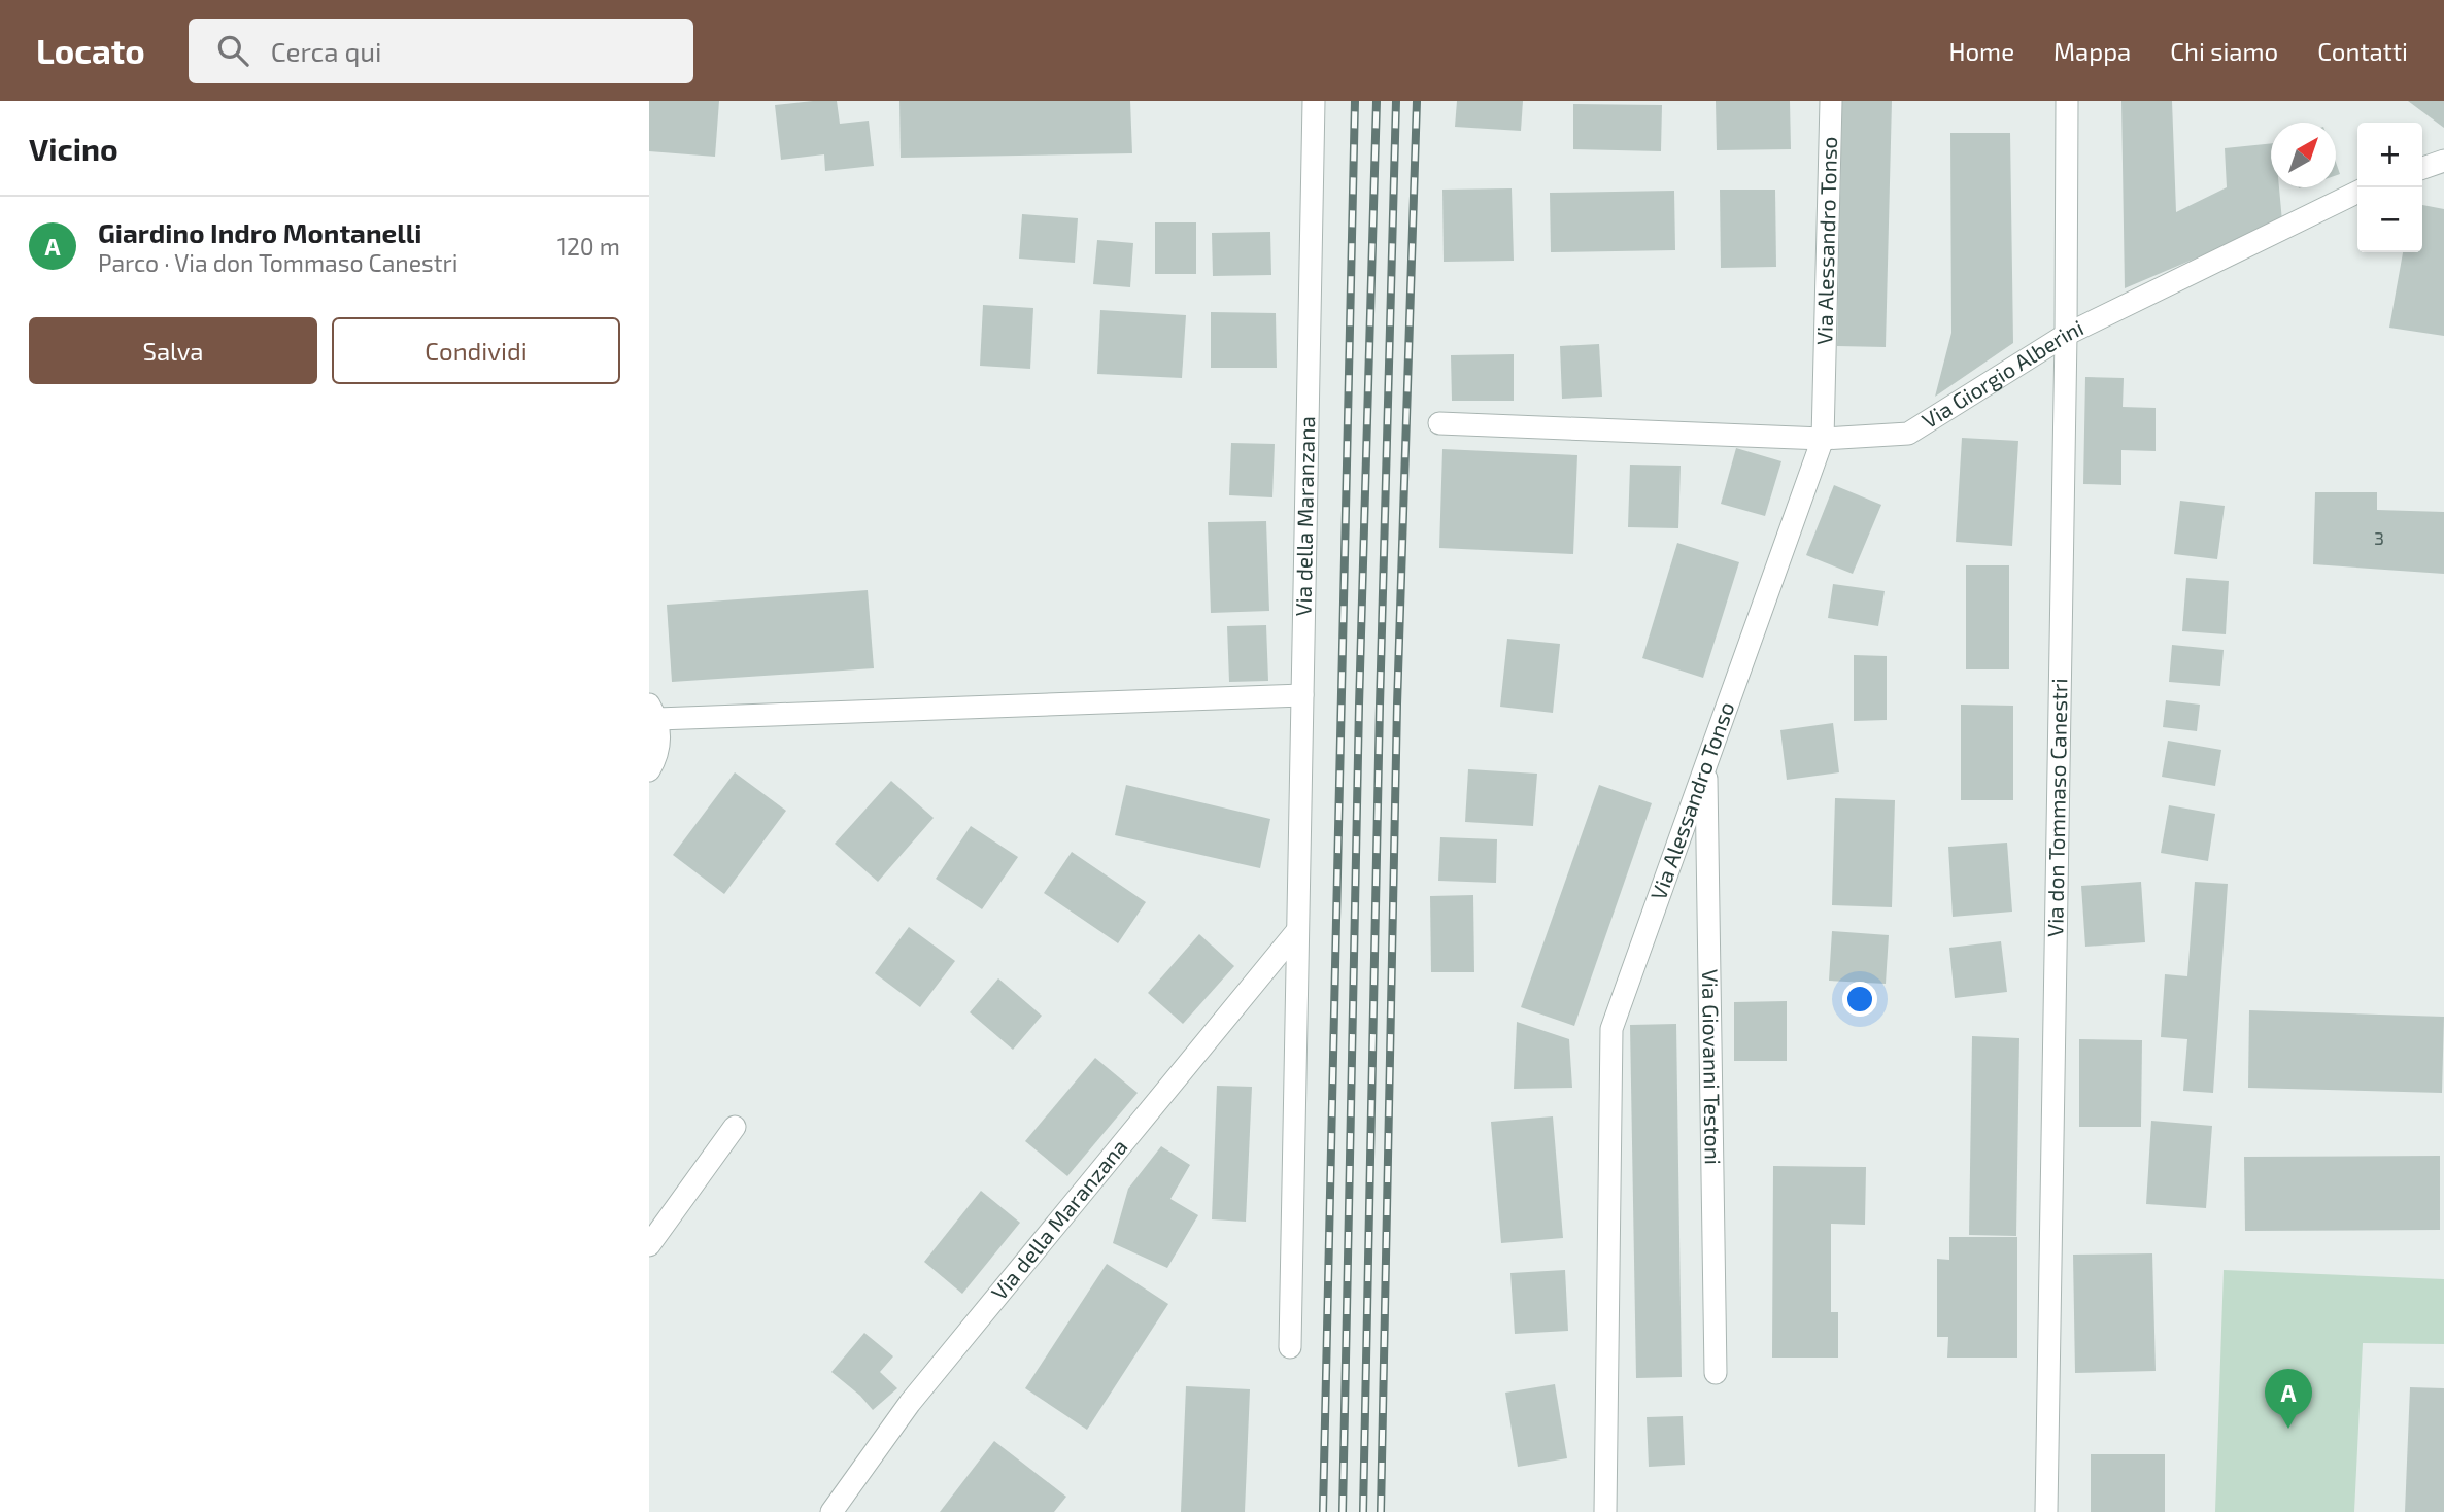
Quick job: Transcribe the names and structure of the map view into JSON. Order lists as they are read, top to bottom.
{
  "streets": {
    "street": [
      "Via Alessandro Tonso",
      "Via Giorgio Alberini",
      "Via della Maranzana",
      "Via don Tommaso Canestri",
      "Via Giovanni Testoni"
    ]
  },
  "crossings": [
    ["Via Alessandro Tonso", "Via Giorgio Alberini"],
    ["Via Alessandro Tonso", "Via Giovanni Testoni"],
    ["Via Giorgio Alberini", "Via don Tommaso Canestri"]
  ],
  "house_numbers": ["3"],
  "north": "top right",
  "page": {
    "header": "Locato",
    "search": "Cerca qui",
    "nav": [
      "Home",
      "Mappa",
      "Chi siamo",
      "Contatti"
    ],
    "heading": "Vicino",
    "map_buttons": ["+", "−"],
    "list": [
      {
        "mark": "A",
        "name": "Giardino Indro Montanelli",
        "note": "Parco · Via don Tommaso Canestri",
        "value": "120 m"
      }
    ],
    "buttons": ["Salva", "Condividi"],
    "pins": "A"
  }
}
